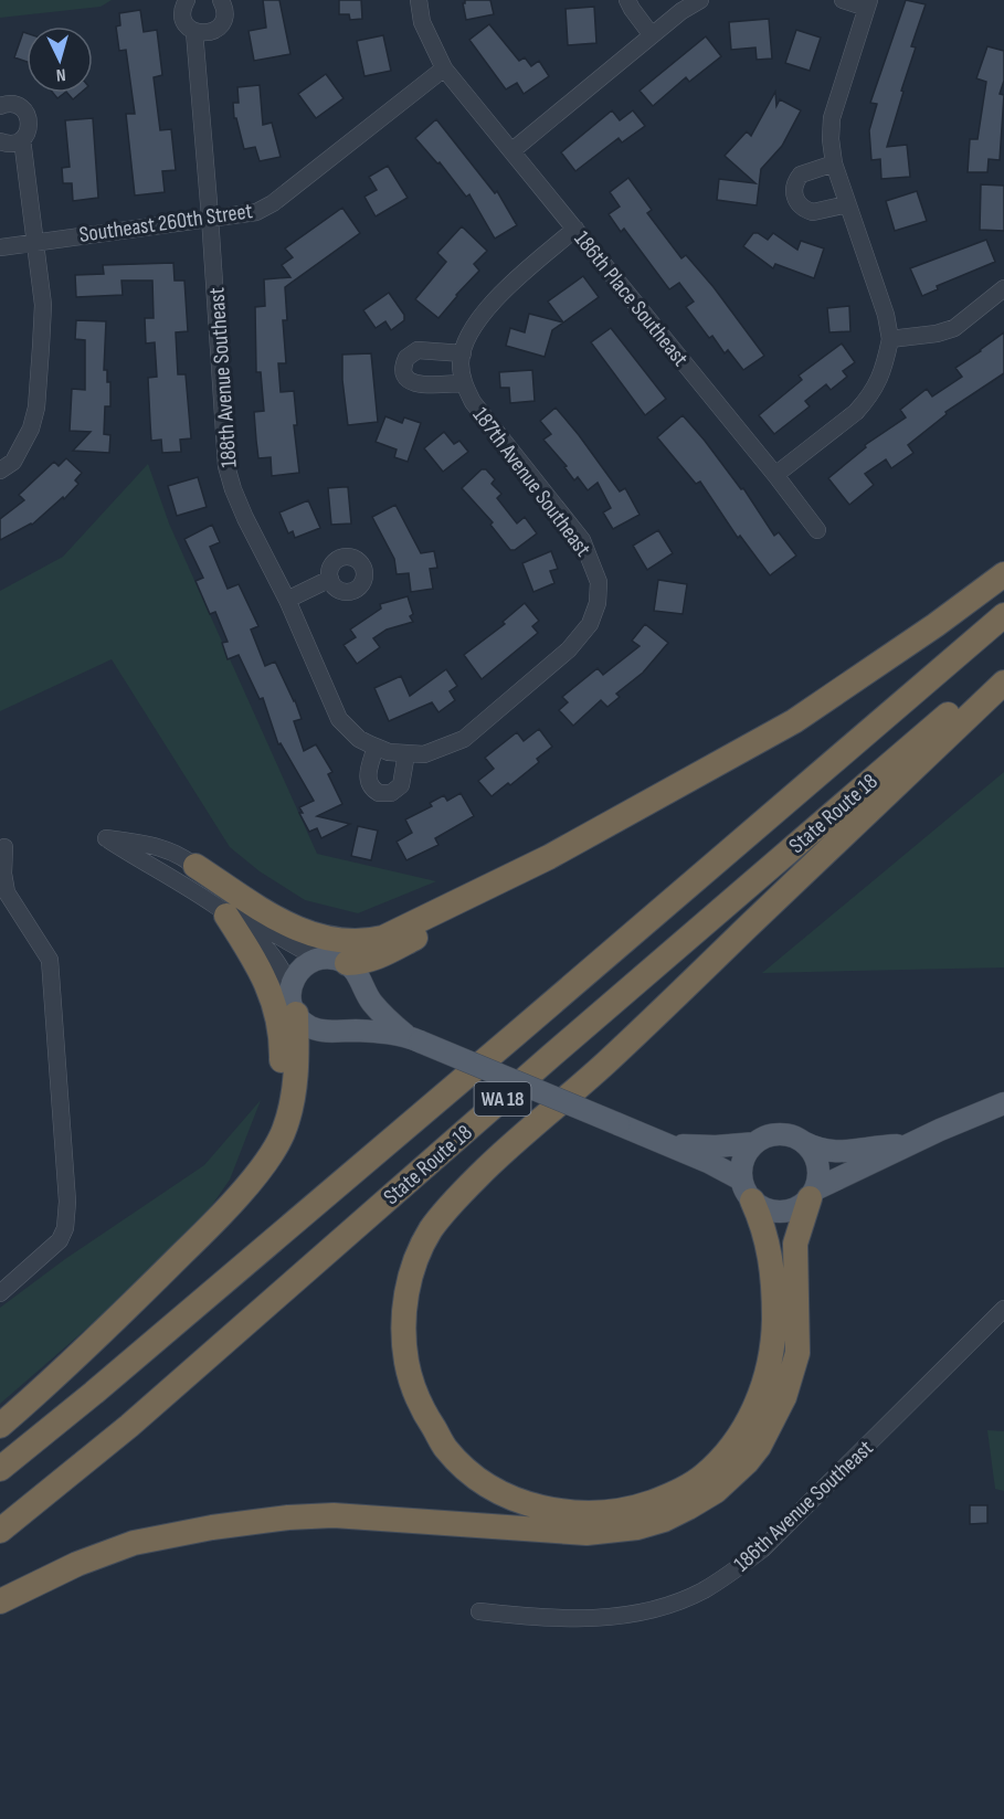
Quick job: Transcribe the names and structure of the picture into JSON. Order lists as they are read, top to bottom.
{
  "streets": {
    "highway": ["State Route 18", "WA 18"],
    "street": [
      "Southeast 260th Street",
      "186th Place Southeast",
      "188th Avenue Southeast",
      "187th Avenue Southeast",
      "186th Avenue Southeast"
    ]
  },
  "crossings": [
    ["Southeast 260th Street", "186th Place Southeast"],
    ["Southeast 260th Street", "188th Avenue Southeast"]
  ],
  "north": "bottom"
}
